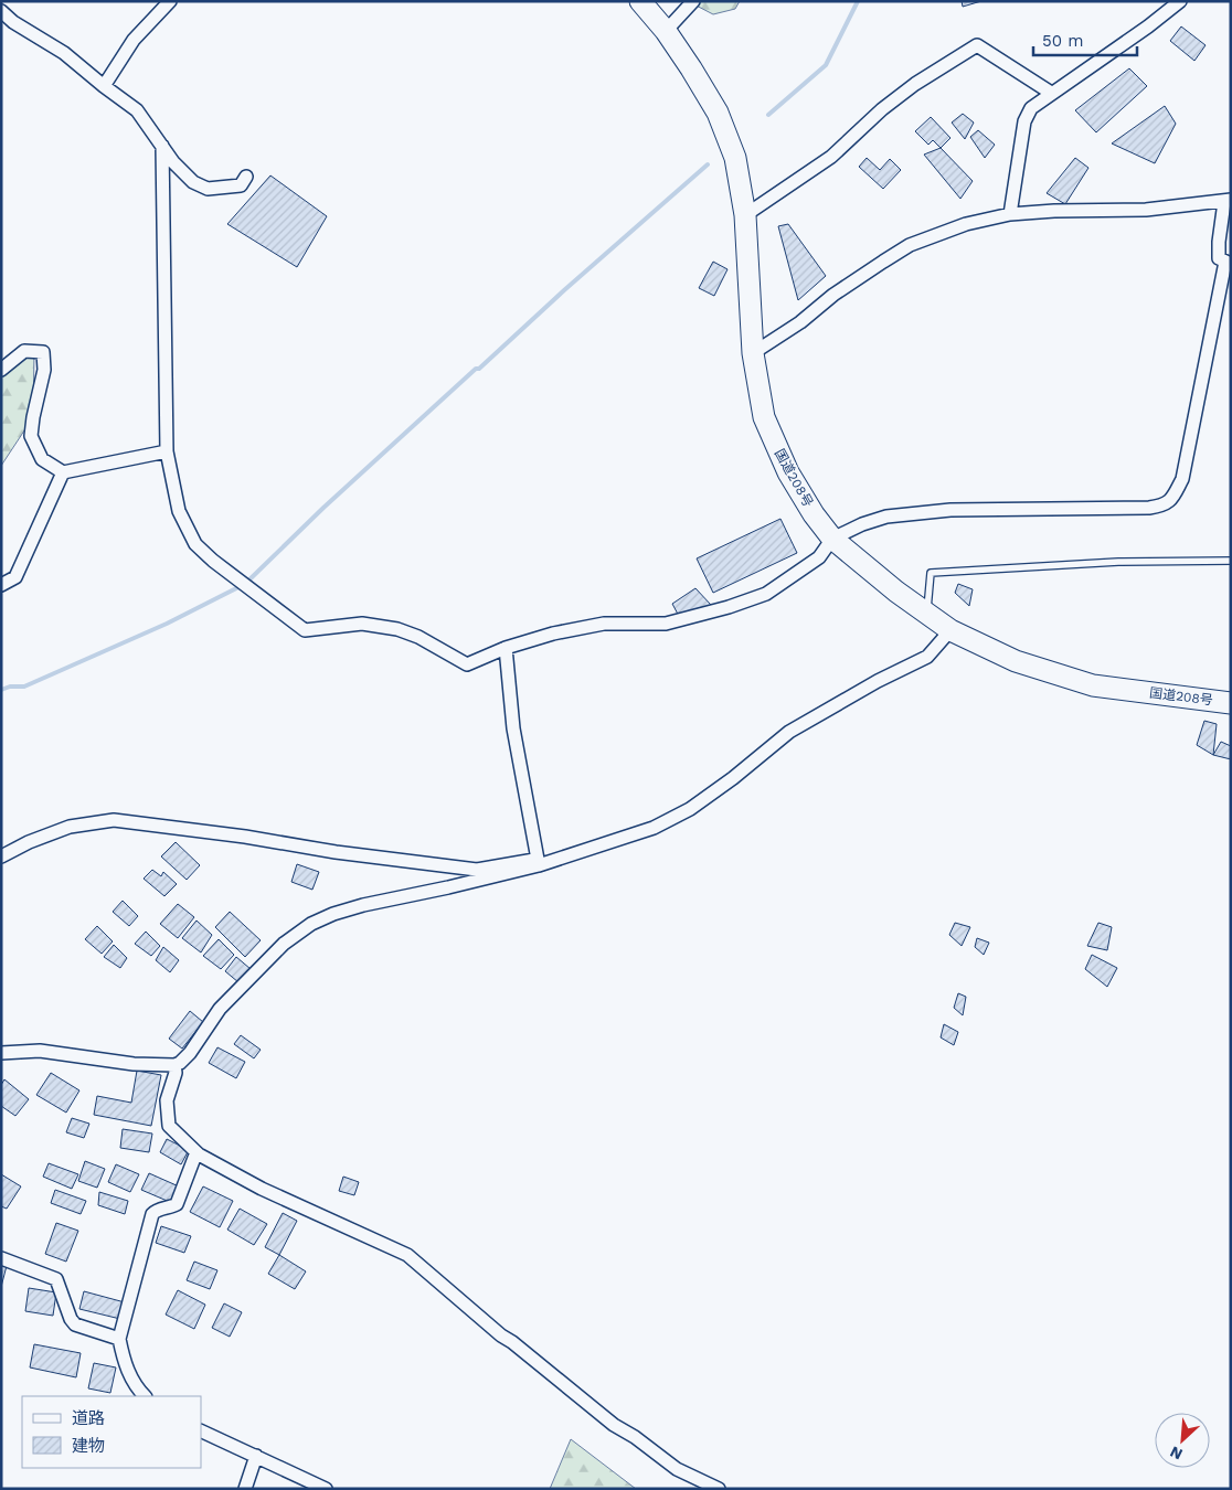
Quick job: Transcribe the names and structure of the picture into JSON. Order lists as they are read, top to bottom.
{
  "streets": {
    "highway": ["国道208号"]
  },
  "legend": ["道路", "建物"],
  "scale_bar": "50 m",
  "north": "bottom left"
}
